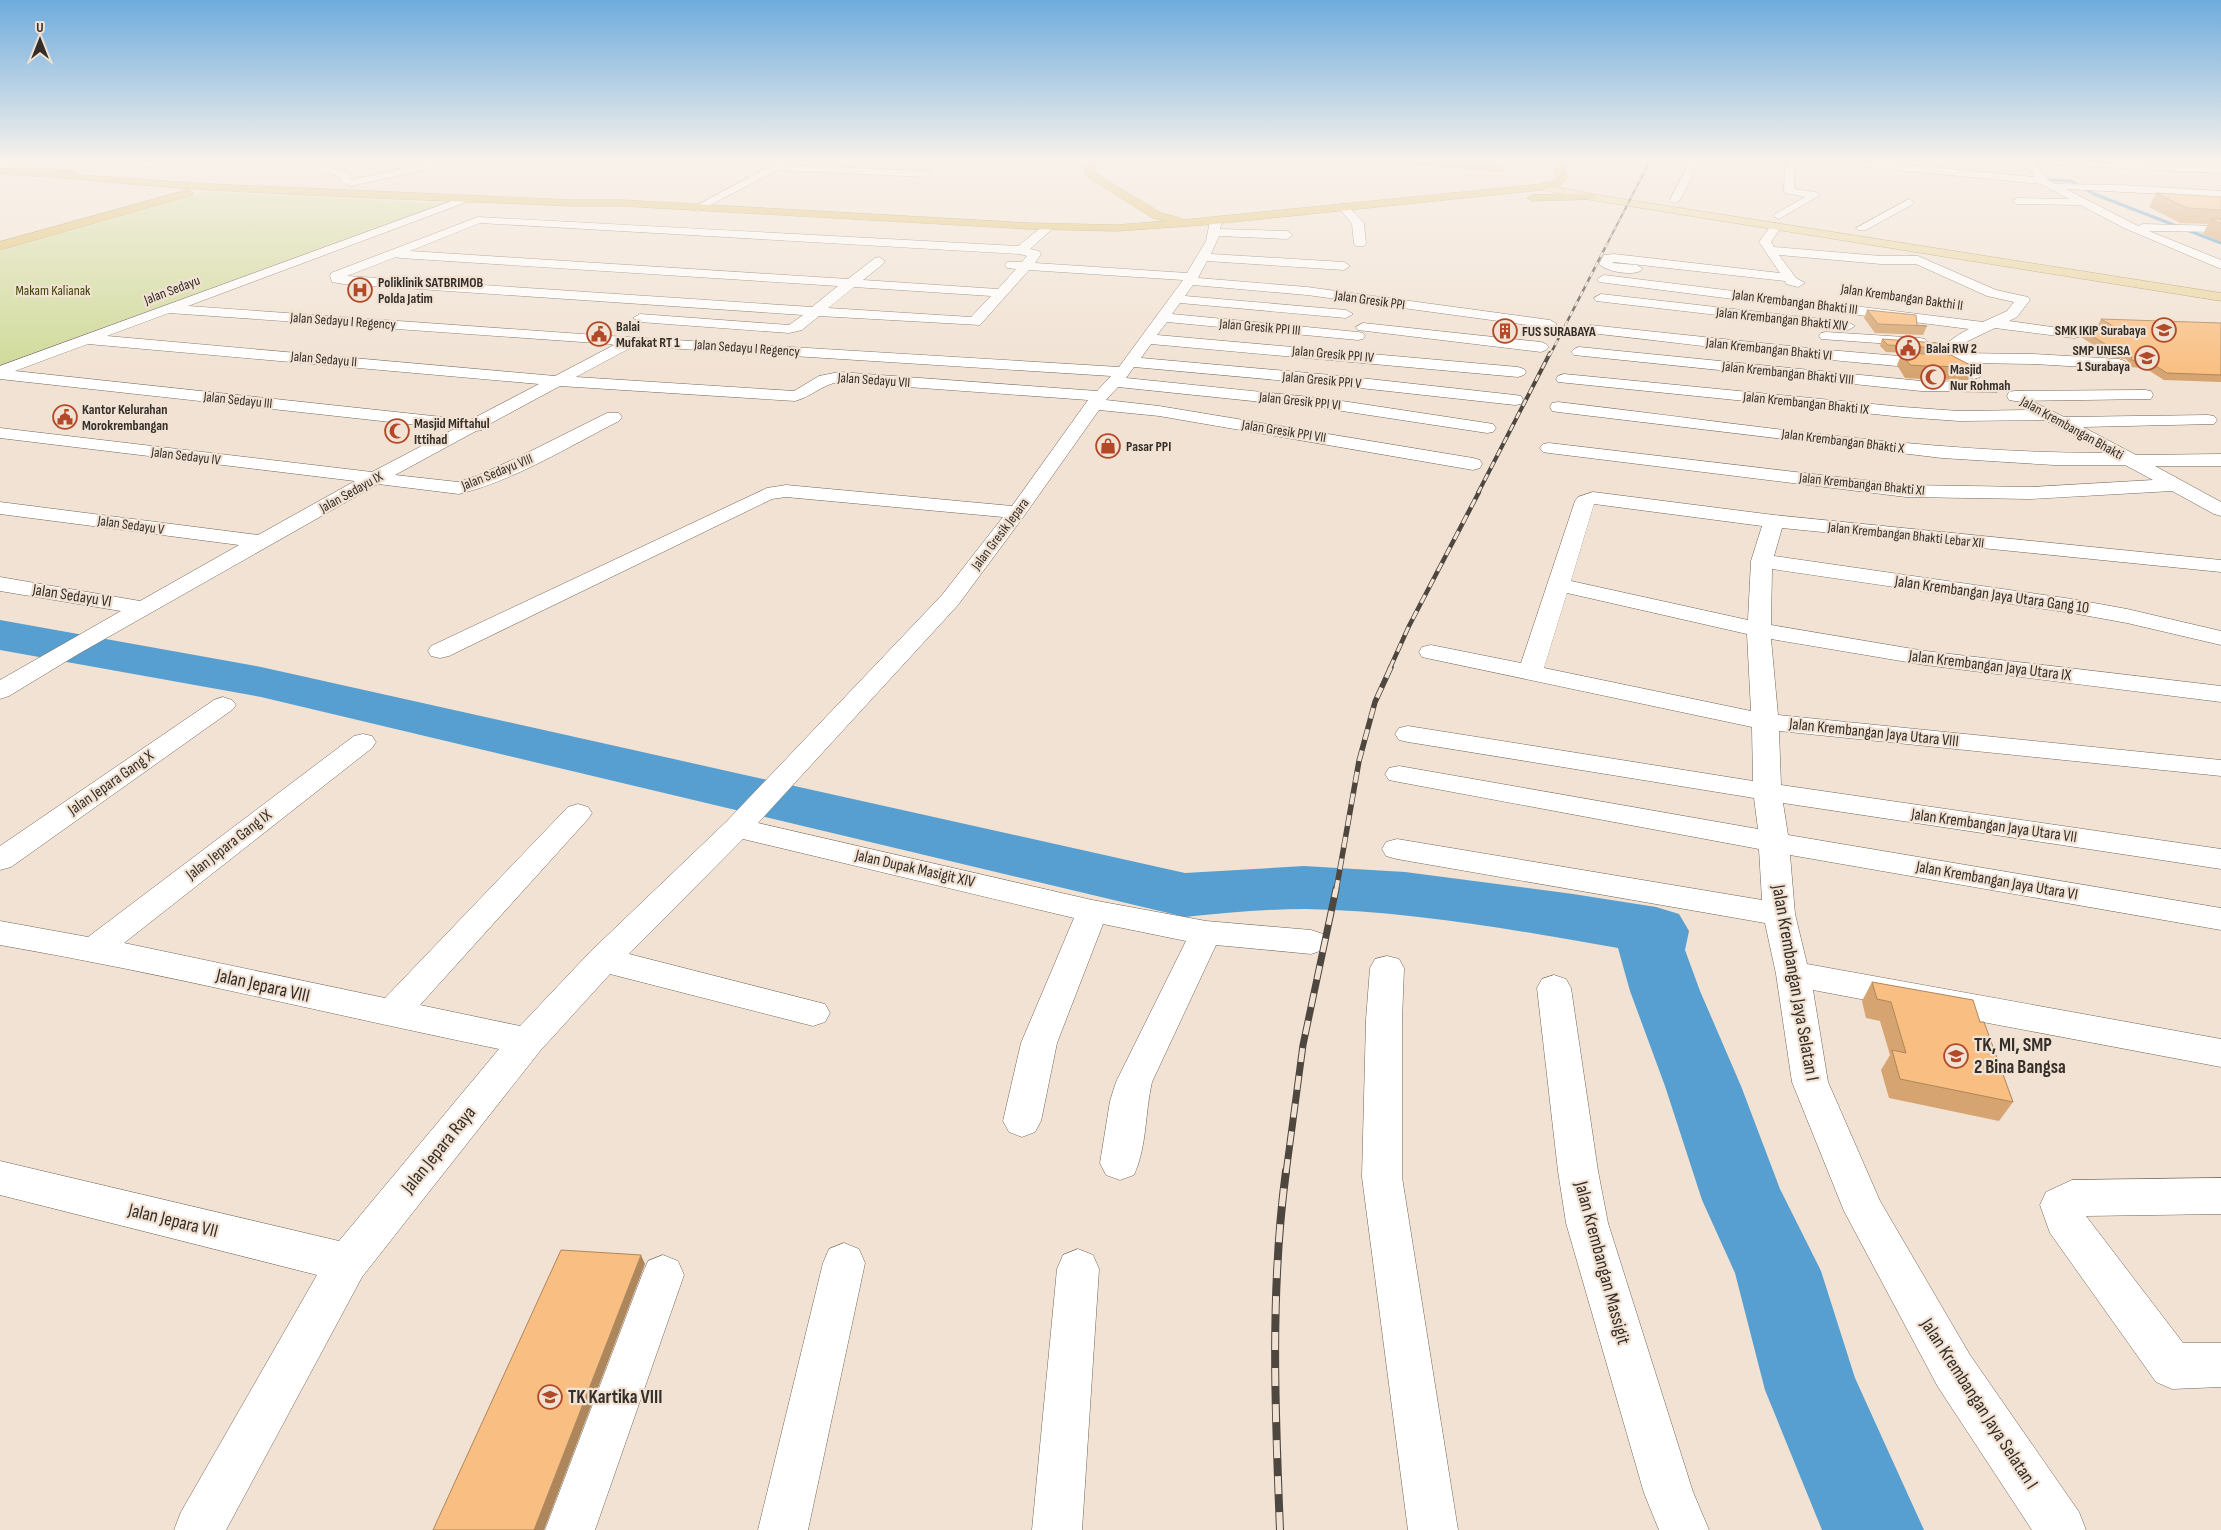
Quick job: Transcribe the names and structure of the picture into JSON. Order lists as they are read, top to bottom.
{
  "streets": {
    "street": [
      "Jalan Sedayu",
      "Jalan Gresik PPI",
      "Jalan Krembangan Bhakti III",
      "Jalan Sedayu I Regency",
      "Jalan Gresik PPI III",
      "Jalan Krembangan Bhakti VI",
      "Jalan Gresik PPI IV",
      "Jalan Sedayu II",
      "Jalan Krembangan Bhakti VIII",
      "Jalan Sedayu VII",
      "Jalan Gresik PPI V",
      "Jalan Sedayu III",
      "Jalan Gresik PPI VI",
      "Jalan Krembangan Bhakti IX",
      "Jalan Krembangan Bhakti",
      "Jalan Gresik PPI VII",
      "Jalan Krembangan Bhakti X",
      "Jalan Sedayu IV",
      "Jalan Sedayu VIII",
      "Jalan Krembangan Bhakti XI",
      "Jalan Sedayu IX",
      "Jalan Sedayu V",
      "Jalan Gresik Jepara",
      "Jalan Krembangan Bhakti Lebar XII",
      "Jalan Krembangan Jaya Utara Gang 10",
      "Jalan Sedayu VI",
      "Jalan Krembangan Jaya Utara IX",
      "Jalan Krembangan Jaya Utara VIII",
      "Jalan Jepara Gang X",
      "Jalan Krembangan Jaya Utara VII",
      "Jalan Jepara Gang IX",
      "Jalan Dupak Masigit XIV",
      "Jalan Krembangan Jaya Utara VI",
      "Jalan Krembangan Jaya Selatan I",
      "Jalan Jepara VIII",
      "Jalan Jepara Raya",
      "Jalan Jepara VII",
      "Jalan Krembangan Massigit"
    ]
  },
  "crossings": [
    ["Jalan Sedayu", "Jalan Sedayu I Regency"],
    ["Jalan Sedayu", "Jalan Sedayu II"],
    ["Jalan Sedayu", "Jalan Sedayu III"],
    ["Jalan Gresik PPI", "Jalan Gresik PPI III"],
    ["Jalan Gresik PPI", "Jalan Gresik Jepara"],
    ["Jalan Sedayu I Regency", "Jalan Sedayu VII"],
    ["Jalan Sedayu I Regency", "Jalan Gresik PPI V"],
    ["Jalan Sedayu I Regency", "Jalan Gresik PPI VI"],
    ["Jalan Sedayu I Regency", "Jalan Gresik PPI VII"],
    ["Jalan Sedayu I Regency", "Jalan Sedayu IX"],
    ["Jalan Sedayu I Regency", "Jalan Gresik Jepara"],
    ["Jalan Gresik PPI III", "Jalan Gresik Jepara"],
    ["Jalan Krembangan Bhakti VI", "Jalan Krembangan Bhakti"],
    ["Jalan Gresik PPI IV", "Jalan Gresik Jepara"],
    ["Jalan Sedayu II", "Jalan Sedayu VII"],
    ["Jalan Sedayu II", "Jalan Sedayu IX"],
    ["Jalan Krembangan Bhakti VIII", "Jalan Krembangan Bhakti"],
    ["Jalan Sedayu VII", "Jalan Gresik PPI V"],
    ["Jalan Sedayu VII", "Jalan Gresik PPI VI"],
    ["Jalan Sedayu VII", "Jalan Gresik PPI VII"],
    ["Jalan Sedayu VII", "Jalan Sedayu IX"],
    ["Jalan Sedayu VII", "Jalan Gresik Jepara"],
    ["Jalan Gresik PPI V", "Jalan Gresik PPI VI"],
    ["Jalan Gresik PPI V", "Jalan Gresik PPI VII"],
    ["Jalan Gresik PPI V", "Jalan Gresik Jepara"],
    ["Jalan Sedayu III", "Jalan Sedayu IX"],
    ["Jalan Gresik PPI VI", "Jalan Gresik PPI VII"],
    ["Jalan Gresik PPI VI", "Jalan Gresik Jepara"],
    ["Jalan Krembangan Bhakti IX", "Jalan Krembangan Bhakti"],
    ["Jalan Krembangan Bhakti", "Jalan Krembangan Bhakti X"],
    ["Jalan Krembangan Bhakti", "Jalan Krembangan Bhakti XI"],
    ["Jalan Gresik PPI VII", "Jalan Gresik Jepara"],
    ["Jalan Sedayu IV", "Jalan Sedayu VIII"],
    ["Jalan Sedayu IV", "Jalan Sedayu IX"],
    ["Jalan Sedayu VIII", "Jalan Sedayu IX"],
    ["Jalan Sedayu IX", "Jalan Sedayu V"],
    ["Jalan Sedayu IX", "Jalan Sedayu VI"],
    ["Jalan Gresik Jepara", "Jalan Dupak Masigit XIV"],
    ["Jalan Gresik Jepara", "Jalan Jepara Raya"],
    ["Jalan Krembangan Bhakti Lebar XII", "Jalan Krembangan Jaya Utara IX"],
    ["Jalan Krembangan Bhakti Lebar XII", "Jalan Krembangan Jaya Selatan I"],
    ["Jalan Krembangan Jaya Utara Gang 10", "Jalan Krembangan Jaya Selatan I"],
    ["Jalan Krembangan Jaya Utara IX", "Jalan Krembangan Jaya Selatan I"],
    ["Jalan Krembangan Jaya Utara VIII", "Jalan Krembangan Jaya Selatan I"],
    ["Jalan Krembangan Jaya Utara VII", "Jalan Krembangan Jaya Selatan I"],
    ["Jalan Jepara Gang IX", "Jalan Jepara VIII"],
    ["Jalan Dupak Masigit XIV", "Jalan Jepara Raya"],
    ["Jalan Krembangan Jaya Utara VI", "Jalan Krembangan Jaya Selatan I"],
    ["Jalan Jepara VIII", "Jalan Jepara Raya"],
    ["Jalan Jepara Raya", "Jalan Jepara VII"]
  ],
  "parks": ["Makam Kalianak"],
  "places": {
    "hospital": ["Poliklinik SATBRIMOB Polda Jatim"],
    "school or university": [
      "SMK IKIP Surabaya",
      "SMP UNESA 1 Surabaya",
      "TK, MI, SMP 2 Bina Bangsa",
      "TK Kartika VIII"
    ],
    "building": ["FUS SURABAYA"],
    "public building": ["Balai Mufakat RT 1", "Balai RW 2", "Kantor Kelurahan Morokrembangan"],
    "mosque": ["Masjid Nur Rohmah", "Masjid Miftahul Ittihad"],
    "shop": ["Pasar PPI"]
  },
  "north": "top"
}
